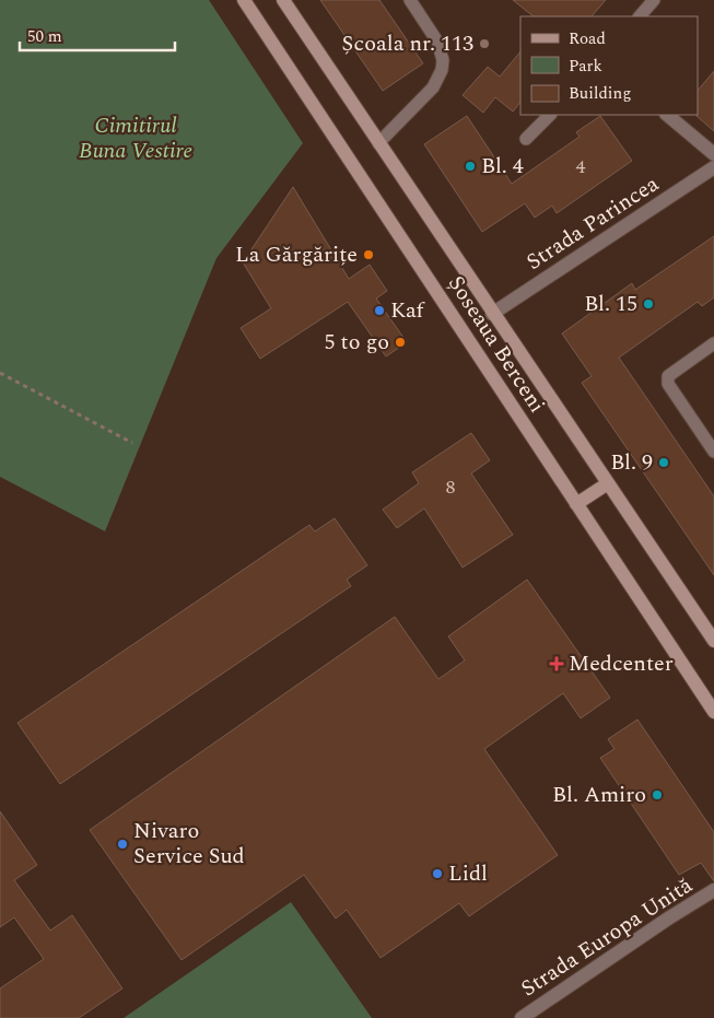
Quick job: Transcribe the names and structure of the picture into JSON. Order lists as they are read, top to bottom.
{
  "streets": {
    "main road": ["Șoseaua Berceni"],
    "street": ["Strada Parincea", "Strada Europa Unită"]
  },
  "crossings": [
    ["Strada Parincea", "Șoseaua Berceni"]
  ],
  "parks": ["Cimitirul Buna Vestire"],
  "places": {
    "other": [
      "Școala nr. 113",
      "Bl. 4",
      "La Gărgărițe",
      "Bl. 15",
      "Kaf",
      "5 to go",
      "Bl. 9",
      "Bl. Amiro",
      "Nivaro Service Sud",
      "Lidl"
    ],
    "health": ["Medcenter"]
  },
  "house_numbers": ["4", "8"],
  "legend": ["Road", "Park", "Building"],
  "scale_bar": "50 m"
}
